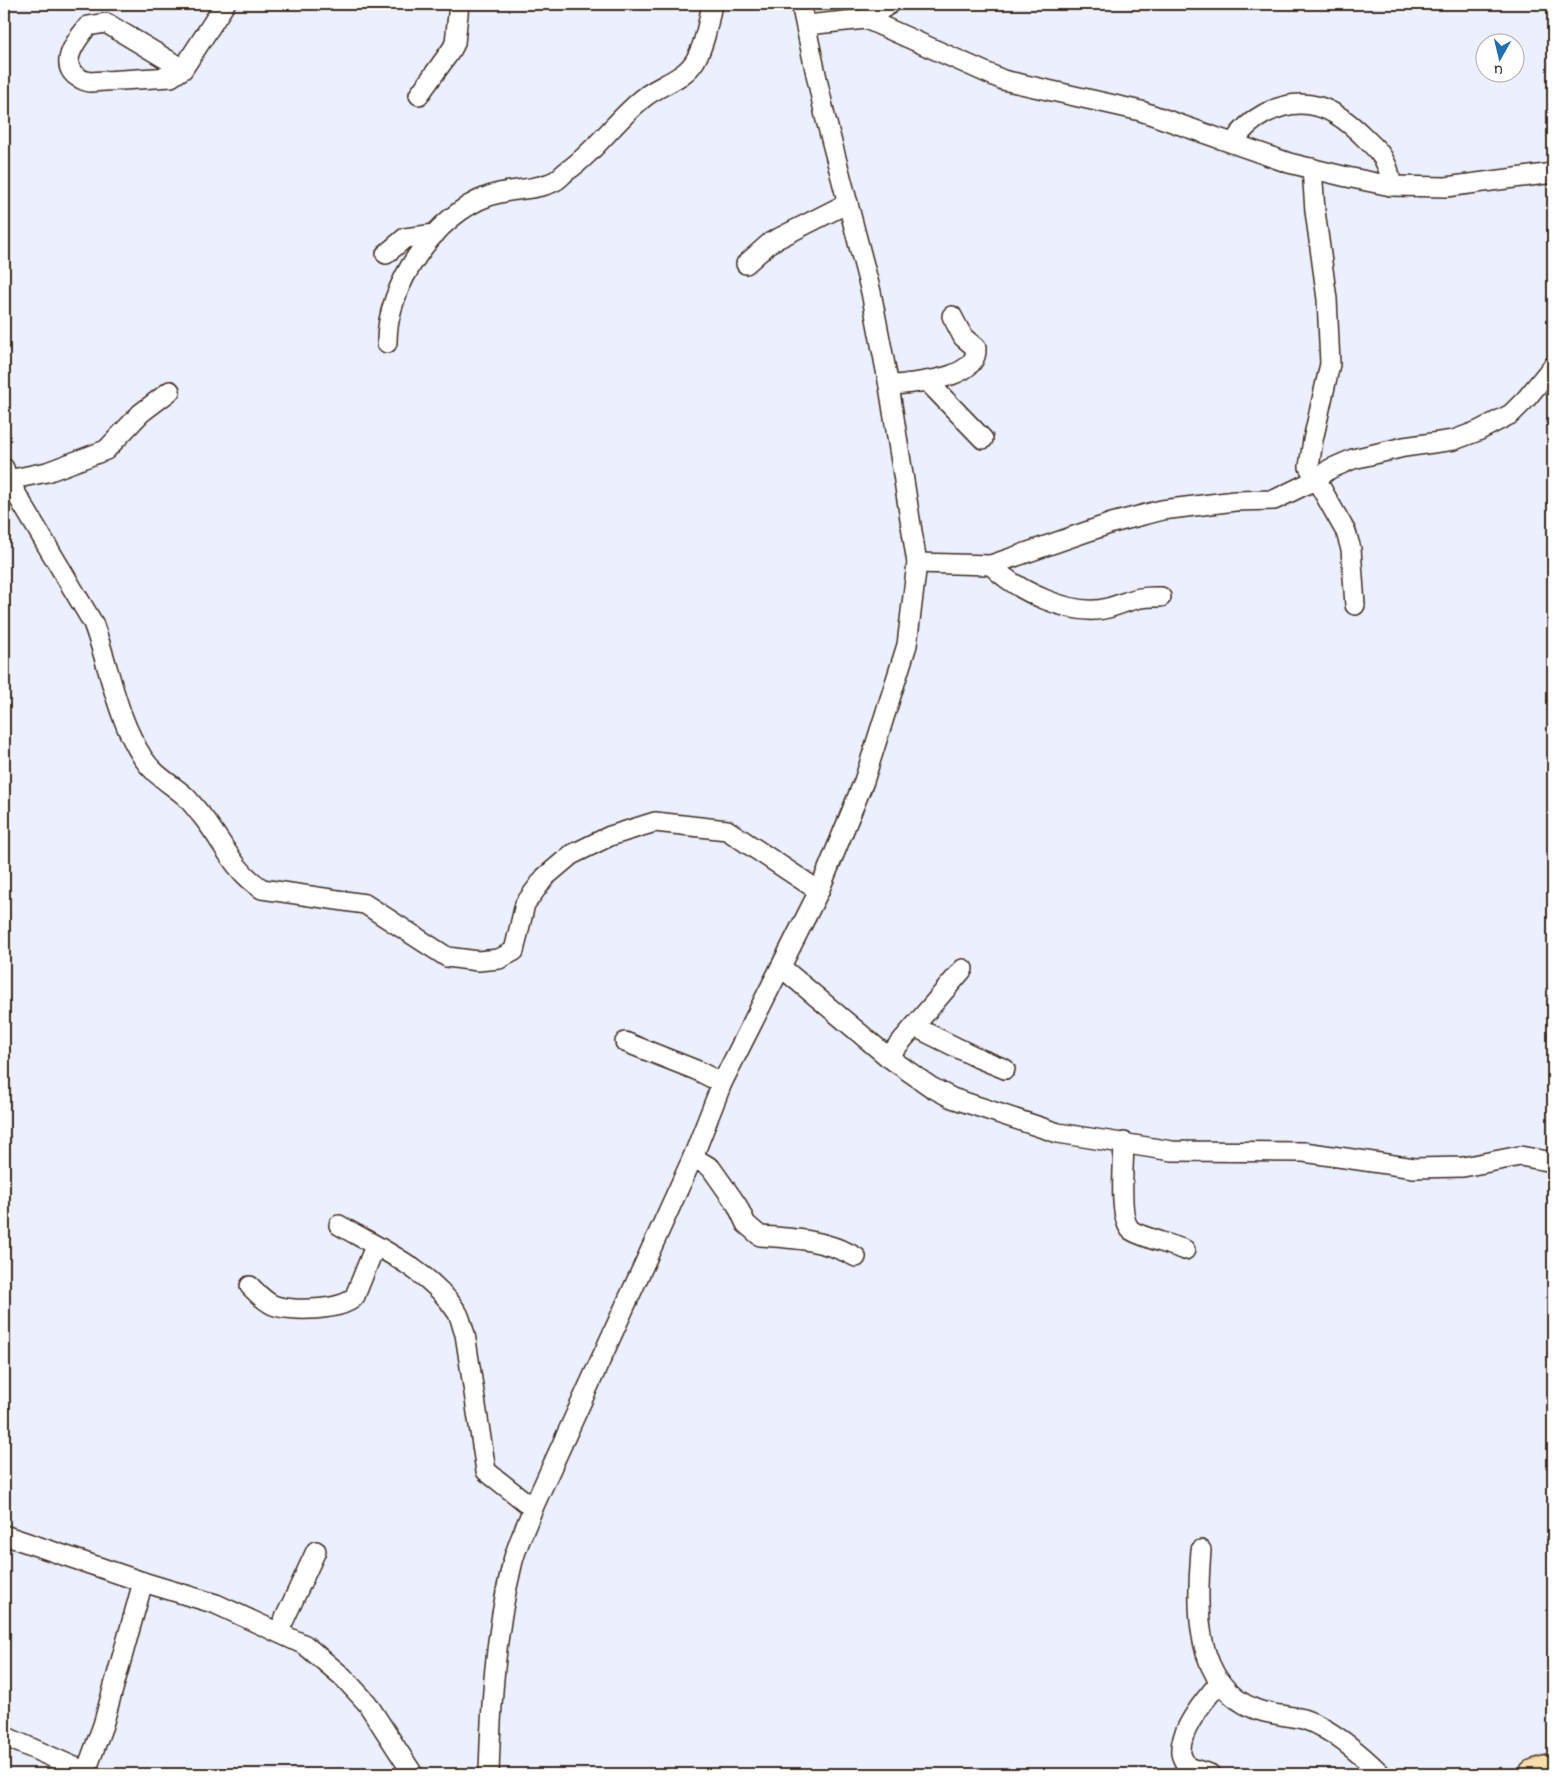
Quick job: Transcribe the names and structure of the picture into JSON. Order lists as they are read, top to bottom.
{
  "north": "bottom"
}
